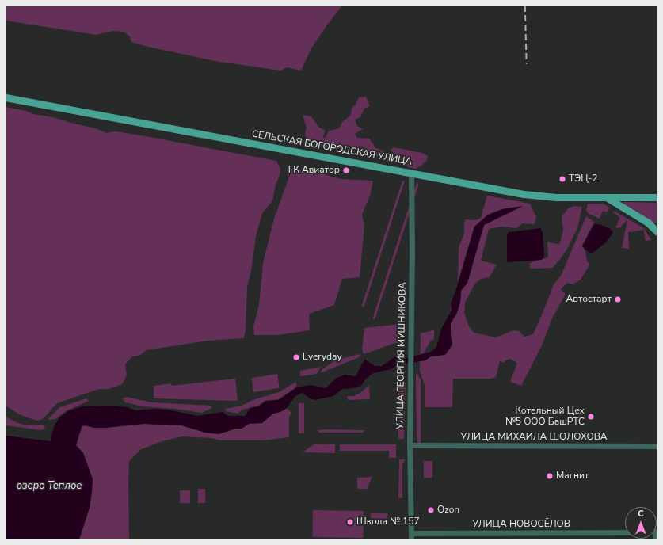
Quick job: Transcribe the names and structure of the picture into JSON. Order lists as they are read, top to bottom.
{
  "streets": {
    "main road": ["СЕЛЬСКАЯ БОГОРОДСКАЯ УЛИЦА"],
    "street": ["УЛИЦА ГЕОРГИЯ МУШНИКОВА", "УЛИЦА МИХАИЛА ШОЛОХОВА", "УЛИЦА НОВОСЁЛОВ"]
  },
  "crossings": [
    ["СЕЛЬСКАЯ БОГОРОДСКАЯ УЛИЦА", "УЛИЦА ГЕОРГИЯ МУШНИКОВА"],
    ["УЛИЦА ГЕОРГИЯ МУШНИКОВА", "УЛИЦА МИХАИЛА ШОЛОХОВА"],
    ["УЛИЦА ГЕОРГИЯ МУШНИКОВА", "УЛИЦА НОВОСЁЛОВ"]
  ],
  "water": ["озеро Теплое"],
  "places": [
    "ГК Авиатор",
    "ТЭЦ-2",
    "Автостарт",
    "Everyday",
    "Котельный Цех №5 ООО БашРТС",
    "Магнит",
    "Ozon",
    "Школа № 157"
  ],
  "north": "top"
}
